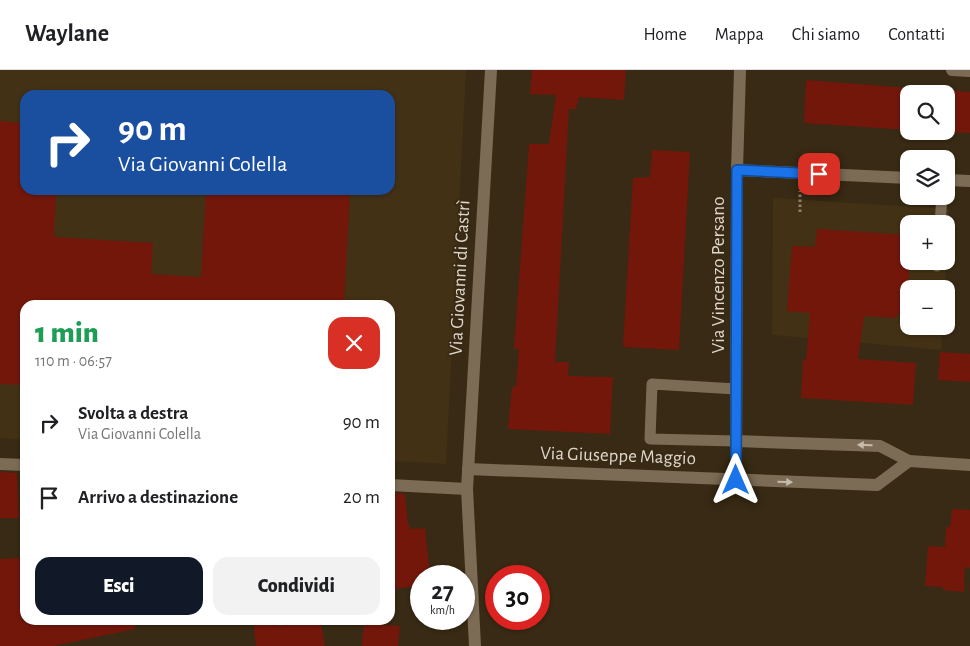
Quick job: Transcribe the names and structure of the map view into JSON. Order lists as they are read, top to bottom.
{
  "streets": {
    "street": ["Via Vincenzo Persano", "Via Giovanni di Castrì", "Via Giuseppe Maggio"]
  },
  "crossings": [
    ["Via Vincenzo Persano", "Via Giuseppe Maggio"],
    ["Via Giovanni di Castrì", "Via Giuseppe Maggio"]
  ],
  "page": {
    "header": "Waylane",
    "nav": [
      "Home",
      "Mappa",
      "Chi siamo",
      "Contatti"
    ],
    "map_buttons": ["+", "−"],
    "turn": ["90 m", "Via Giovanni Colella"],
    "heading": ["1 min", "110 m · 06:57"],
    "list": [
      {
        "name": "Svolta a destra",
        "note": "Via Giovanni Colella",
        "value": "90 m"
      },
      {
        "name": "Arrivo a destinazione",
        "value": "20 m"
      }
    ],
    "buttons": ["Esci", "Condividi"],
    "speed": "27 km/h",
    "limit": "30"
  }
}
